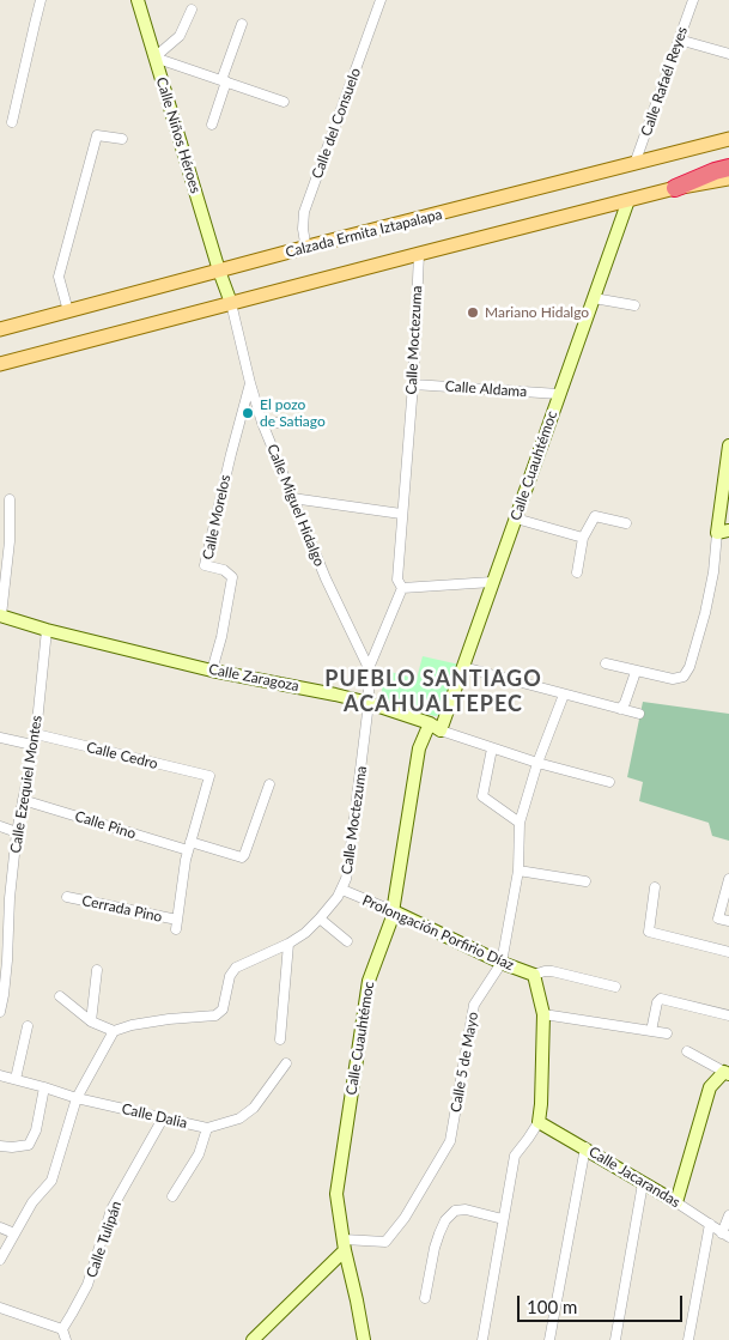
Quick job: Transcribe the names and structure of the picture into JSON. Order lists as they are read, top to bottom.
{
  "streets": {
    "main road": ["Calzada Ermita Iztapalapa"],
    "street": [
      "Calle Rafaél Reyes",
      "Calle del Consuelo",
      "Calle Niños Héroes",
      "Calle Moctezuma",
      "Calle Aldama",
      "Calle Cuauhtémoc",
      "Calle Miguel Hidalgo",
      "Calle Morelos",
      "Calle Zaragoza",
      "Calle Cedro",
      "Calle Ezequiel Montes",
      "Calle Pino",
      "Cerrada Pino",
      "Prolongación Porfirio Díaz",
      "Calle 5 de Mayo",
      "Calle Dalia",
      "Calle Jacarandas",
      "Calle Tulipán"
    ]
  },
  "crossings": [
    ["Calle Rafaél Reyes", "Calzada Ermita Iztapalapa"],
    ["Calle del Consuelo", "Calzada Ermita Iztapalapa"],
    ["Calle Niños Héroes", "Calzada Ermita Iztapalapa"],
    ["Calle Niños Héroes", "Calle Miguel Hidalgo"],
    ["Calle Moctezuma", "Calle Aldama"],
    ["Calle Moctezuma", "Calle Miguel Hidalgo"],
    ["Calle Moctezuma", "Calle Zaragoza"],
    ["Calle Moctezuma", "Prolongación Porfirio Díaz"],
    ["Calle Aldama", "Calle Cuauhtémoc"],
    ["Calle Cuauhtémoc", "Calle Zaragoza"],
    ["Calle Cuauhtémoc", "Prolongación Porfirio Díaz"],
    ["Calle Cuauhtémoc", "Calle 5 de Mayo"],
    ["Calle Miguel Hidalgo", "Calle Morelos"],
    ["Calle Miguel Hidalgo", "Calle Zaragoza"],
    ["Calle Morelos", "Calle Zaragoza"],
    ["Calle Zaragoza", "Calle Ezequiel Montes"],
    ["Calle Zaragoza", "Calle 5 de Mayo"],
    ["Calle Cedro", "Calle Ezequiel Montes"],
    ["Calle Cedro", "Calle Pino"],
    ["Calle Cedro", "Cerrada Pino"],
    ["Calle Ezequiel Montes", "Calle Pino"],
    ["Calle Pino", "Cerrada Pino"],
    ["Prolongación Porfirio Díaz", "Calle 5 de Mayo"],
    ["Calle Dalia", "Calle Tulipán"]
  ],
  "districts": ["PUEBLO SANTIAGO ACAHUALTEPEC"],
  "places": ["Mariano Hidalgo", "El pozo de Satiago"],
  "scale_bar": "100 m"
}
